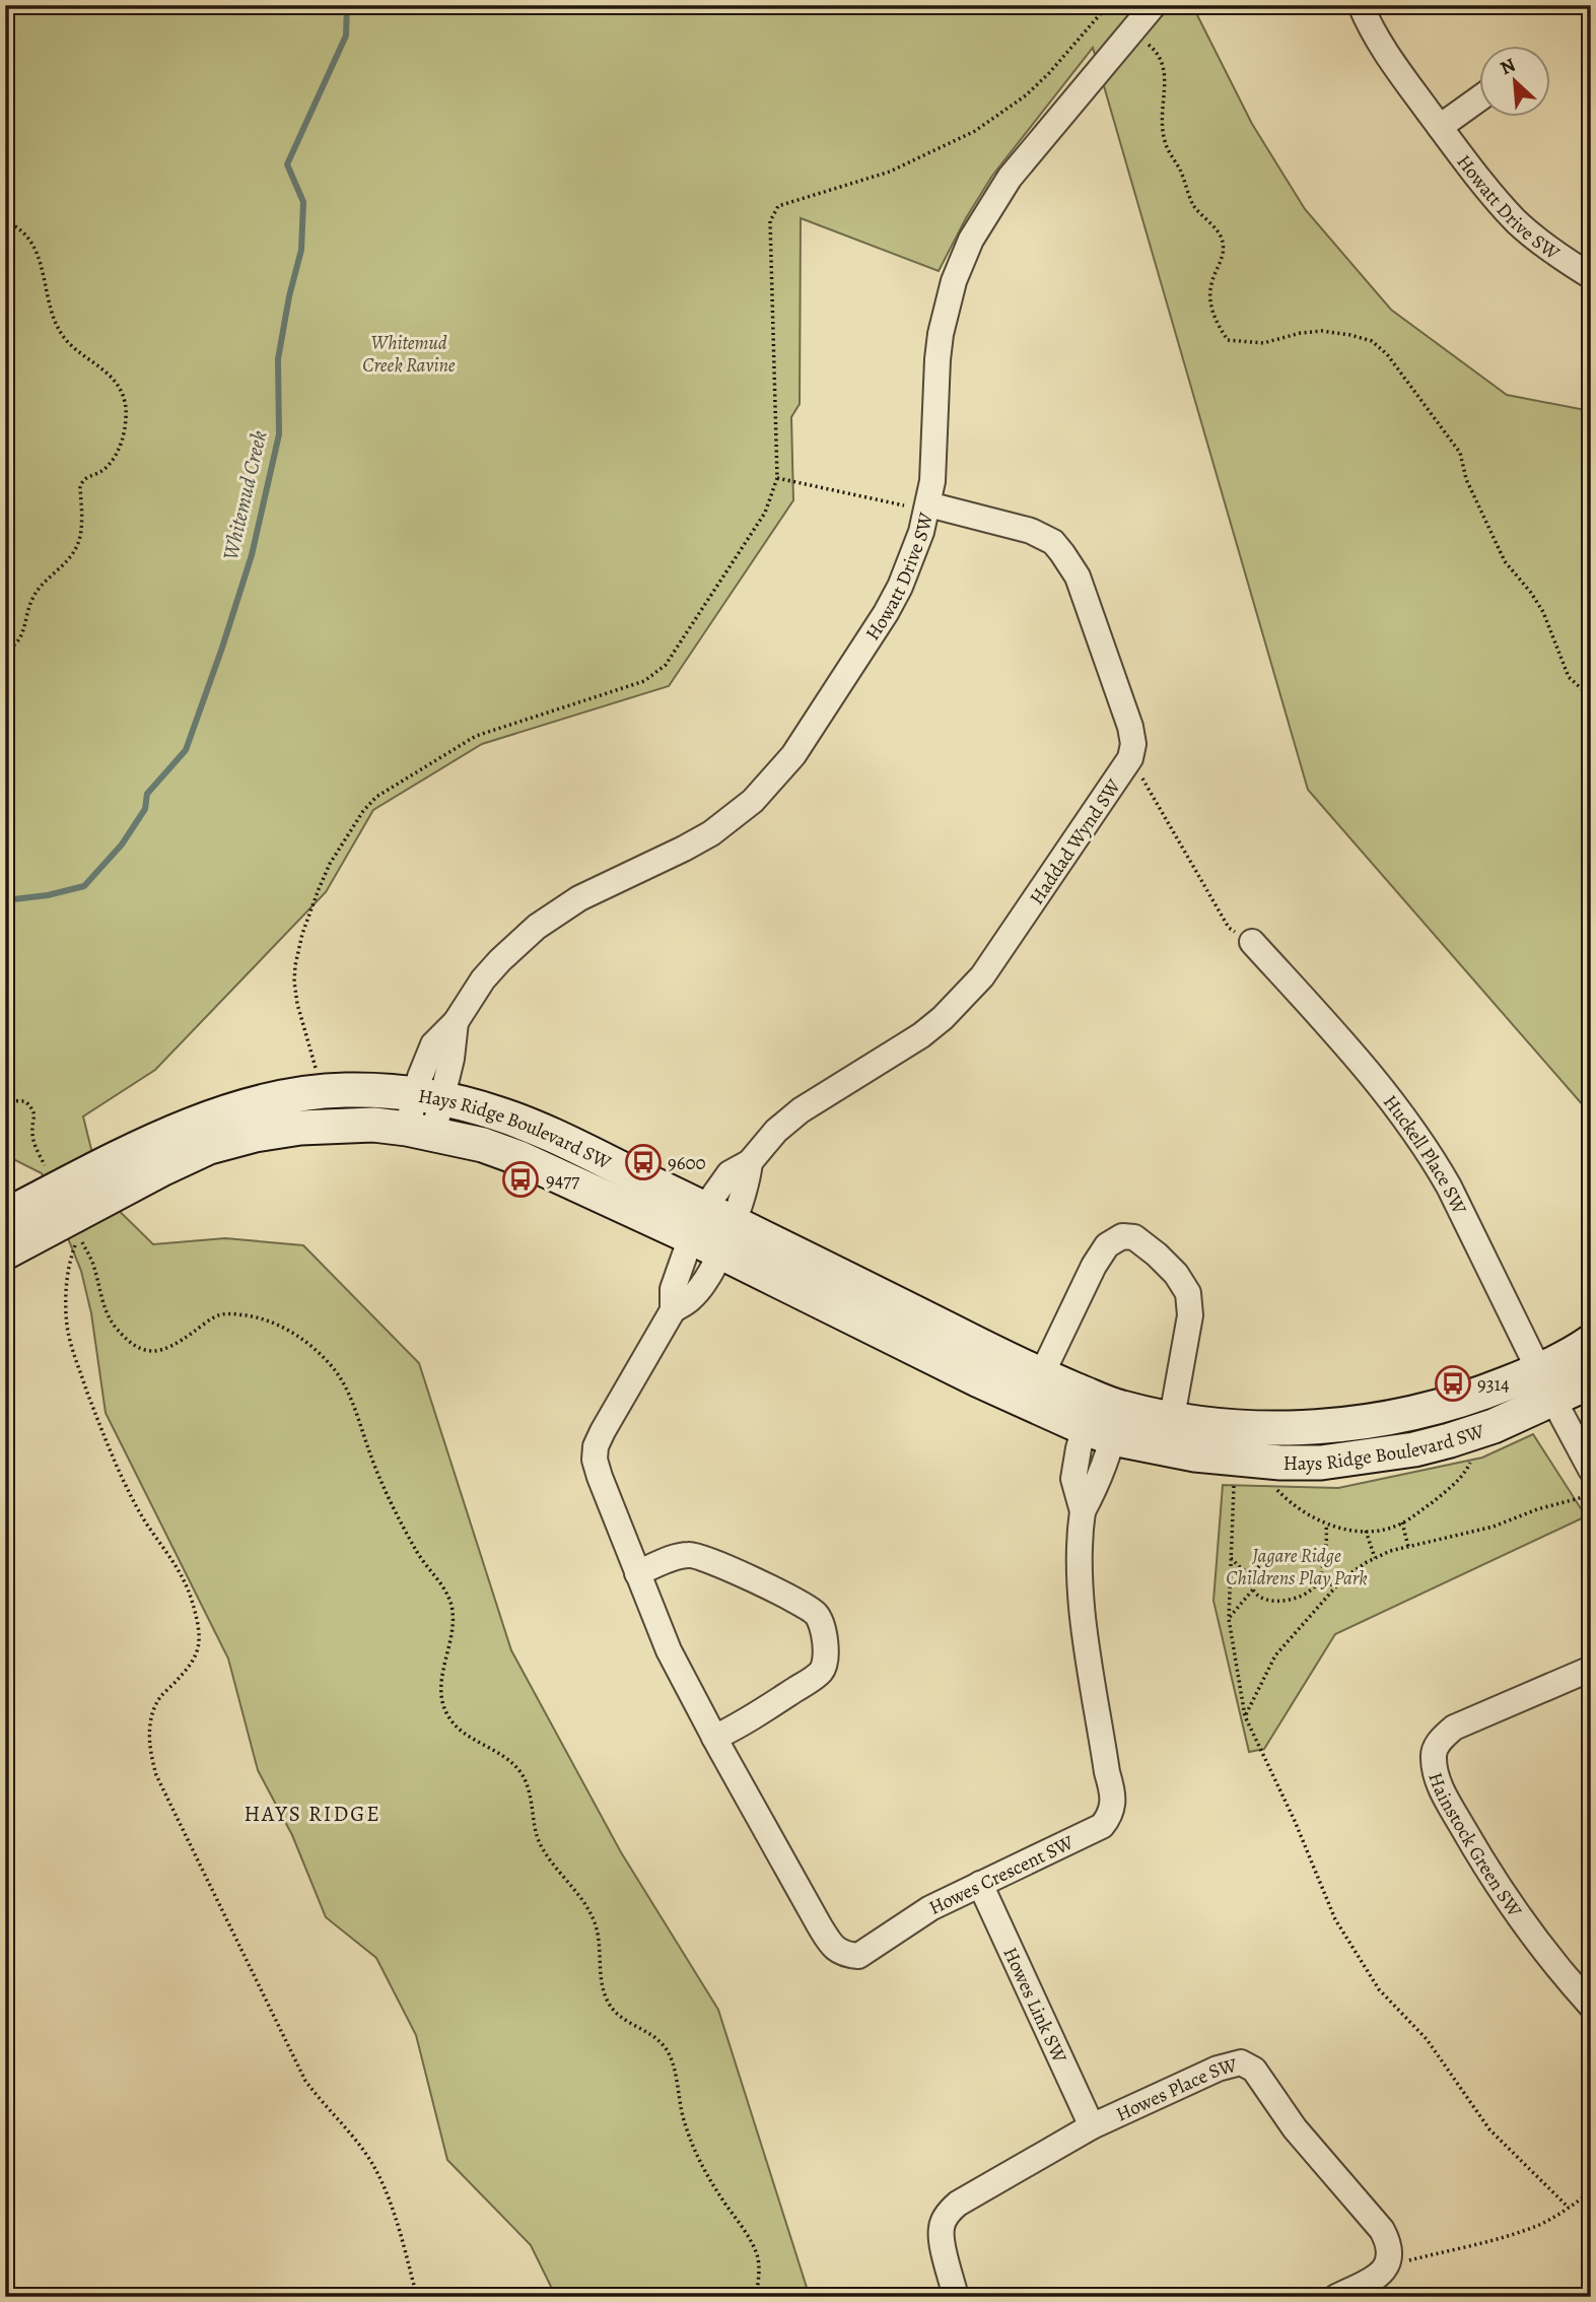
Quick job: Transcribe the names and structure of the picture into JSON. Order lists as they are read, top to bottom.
{
  "streets": {
    "street": [
      "Howatt Drive SW",
      "Haddad Wynd SW",
      "Hays Ridge Boulevard SW",
      "Huckell Place SW",
      "Hainstock Green SW",
      "Howes Crescent SW",
      "Howes Link SW",
      "Howes Place SW"
    ]
  },
  "crossings": [
    ["Howatt Drive SW", "Haddad Wynd SW"],
    ["Howatt Drive SW", "Hays Ridge Boulevard SW"],
    ["Haddad Wynd SW", "Hays Ridge Boulevard SW"],
    ["Haddad Wynd SW", "Howes Crescent SW"],
    ["Hays Ridge Boulevard SW", "Huckell Place SW"],
    ["Hays Ridge Boulevard SW", "Howes Crescent SW"],
    ["Howes Crescent SW", "Howes Link SW"],
    ["Howes Link SW", "Howes Place SW"]
  ],
  "districts": ["HAYS RIDGE"],
  "water": ["Whitemud Creek"],
  "parks": ["Whitemud Creek Ravine", "Jagare Ridge Childrens Play Park"],
  "places": {
    "bus stop": ["9600", "9477", "9314"]
  },
  "north": "top left"
}
